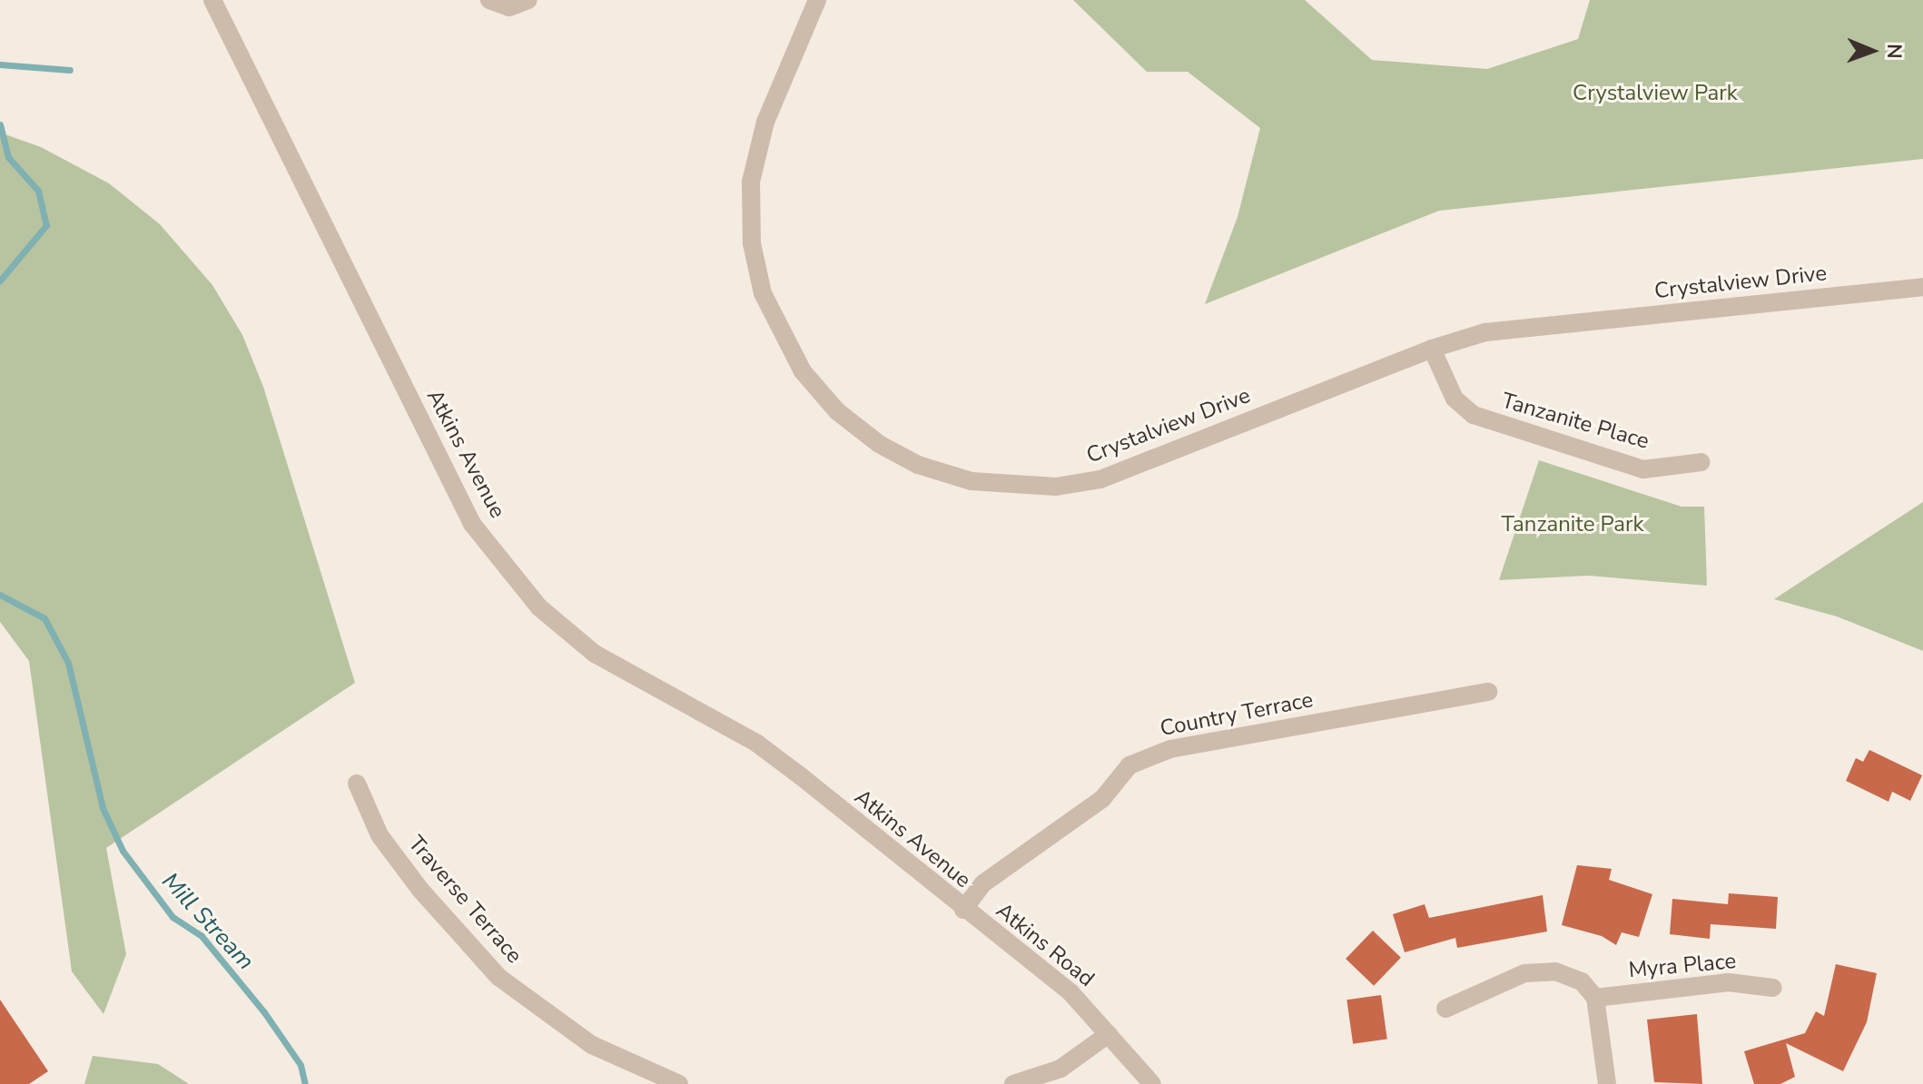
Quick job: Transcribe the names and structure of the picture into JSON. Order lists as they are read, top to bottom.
{
  "streets": {
    "street": [
      "Crystalview Drive",
      "Tanzanite Place",
      "Atkins Avenue",
      "Country Terrace",
      "Traverse Terrace",
      "Atkins Road",
      "Myra Place"
    ]
  },
  "crossings": [
    ["Crystalview Drive", "Tanzanite Place"],
    ["Atkins Avenue", "Country Terrace"],
    ["Atkins Avenue", "Atkins Road"],
    ["Country Terrace", "Atkins Road"]
  ],
  "water": ["Mill Stream"],
  "parks": ["Crystalview Park", "Tanzanite Park"],
  "north": "right"
}
